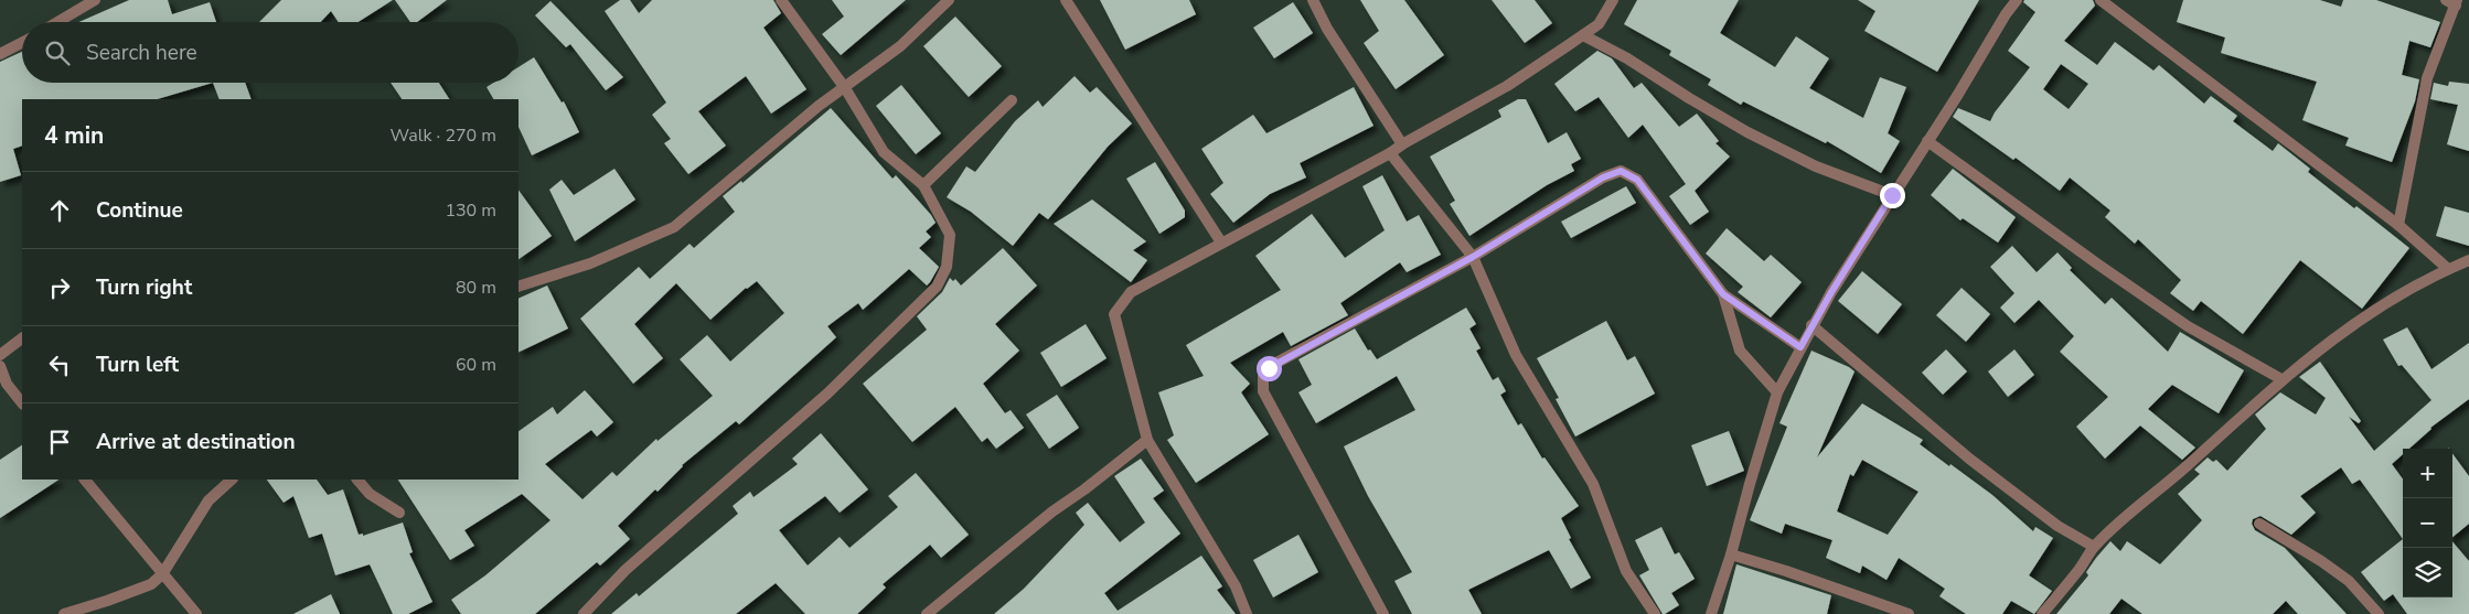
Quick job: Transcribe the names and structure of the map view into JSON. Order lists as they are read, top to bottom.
{
  "page": {
    "search": "Search here",
    "heading": ["4 min", "Walk · 270 m"],
    "list": [
      ["Continue", "130 m"],
      ["Turn right", "80 m"],
      ["Turn left", "60 m"],
      "Arrive at destination"
    ],
    "map_buttons": ["+", "−"]
  }
}
